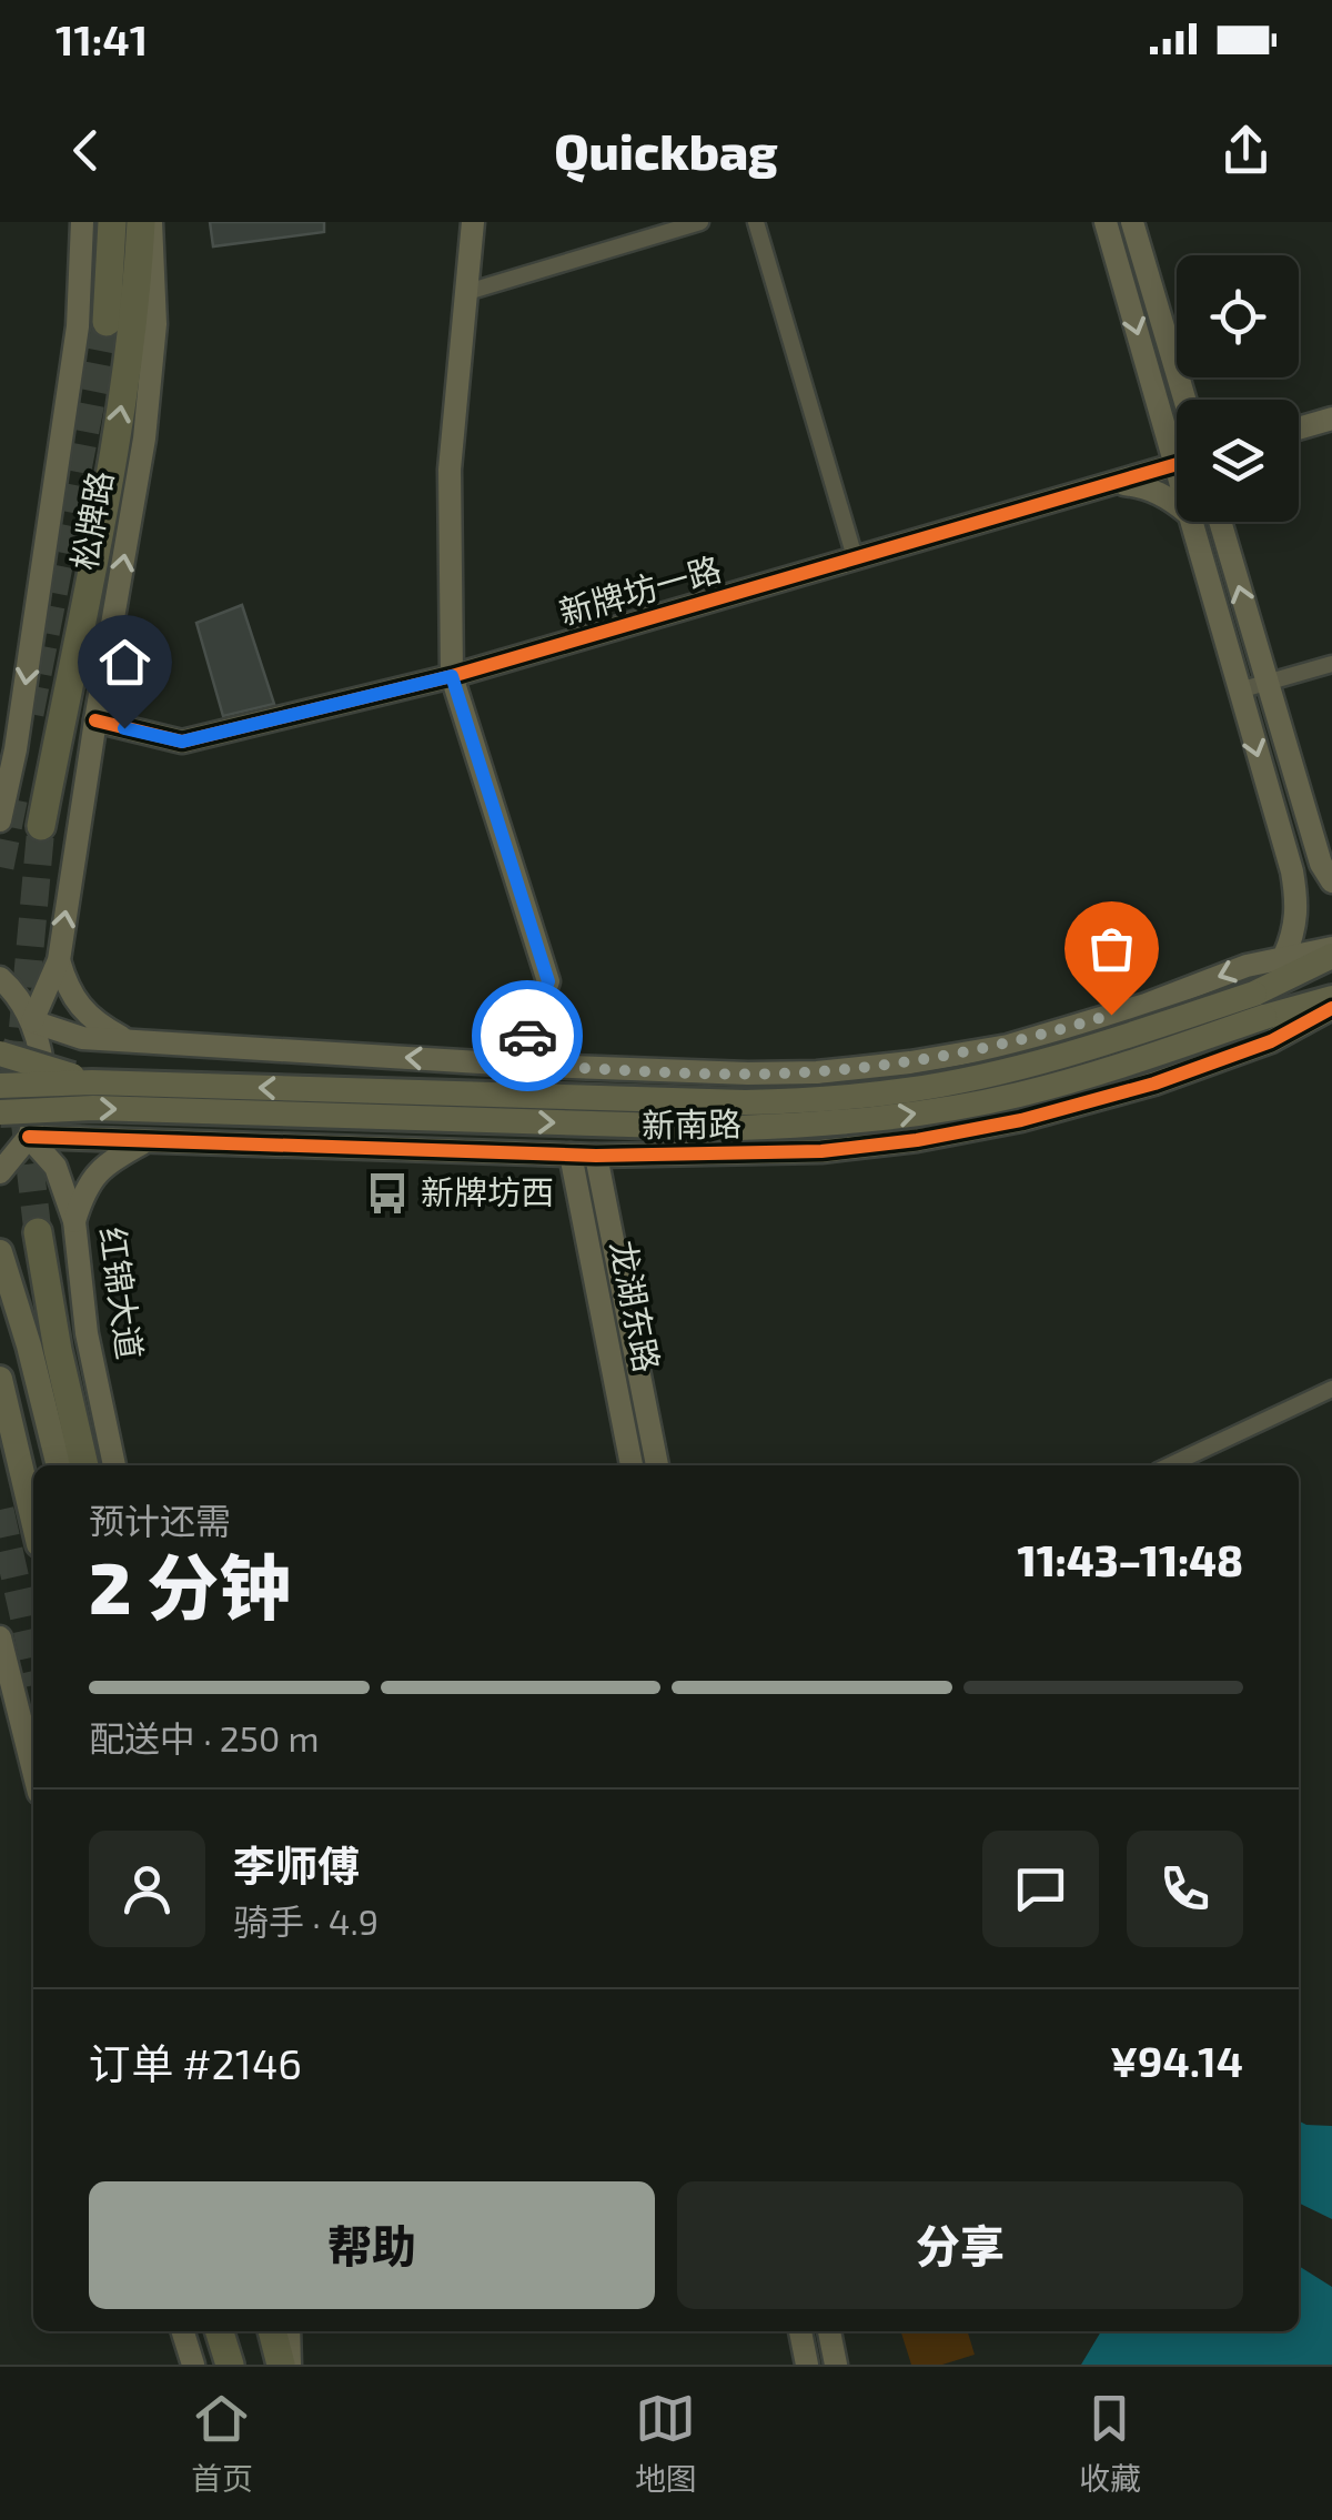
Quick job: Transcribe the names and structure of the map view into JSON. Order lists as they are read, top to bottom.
{
  "streets": {
    "highway": ["松牌路", "红锦大道"],
    "main road": ["新南路"],
    "street": ["新牌坊一路", "龙湖东路"]
  },
  "crossings": [
    ["松牌路", "新牌坊一路"],
    ["松牌路", "新南路"],
    ["新南路", "红锦大道"],
    ["新南路", "龙湖东路"]
  ],
  "places": {
    "bus stop": ["新牌坊西"]
  },
  "page": {
    "status": "11:41",
    "header": "Quickbag",
    "heading": ["2 分钟", "预计还需", "11:43–11:48"],
    "panel": [
      "李师傅",
      "骑手 · 4.9",
      "订单 #2146",
      "¥94.14"
    ],
    "bar": "配送中 · 250 m",
    "buttons": ["帮助", "分享"],
    "tabs": ["首页", "地图", "收藏"]
  }
}
